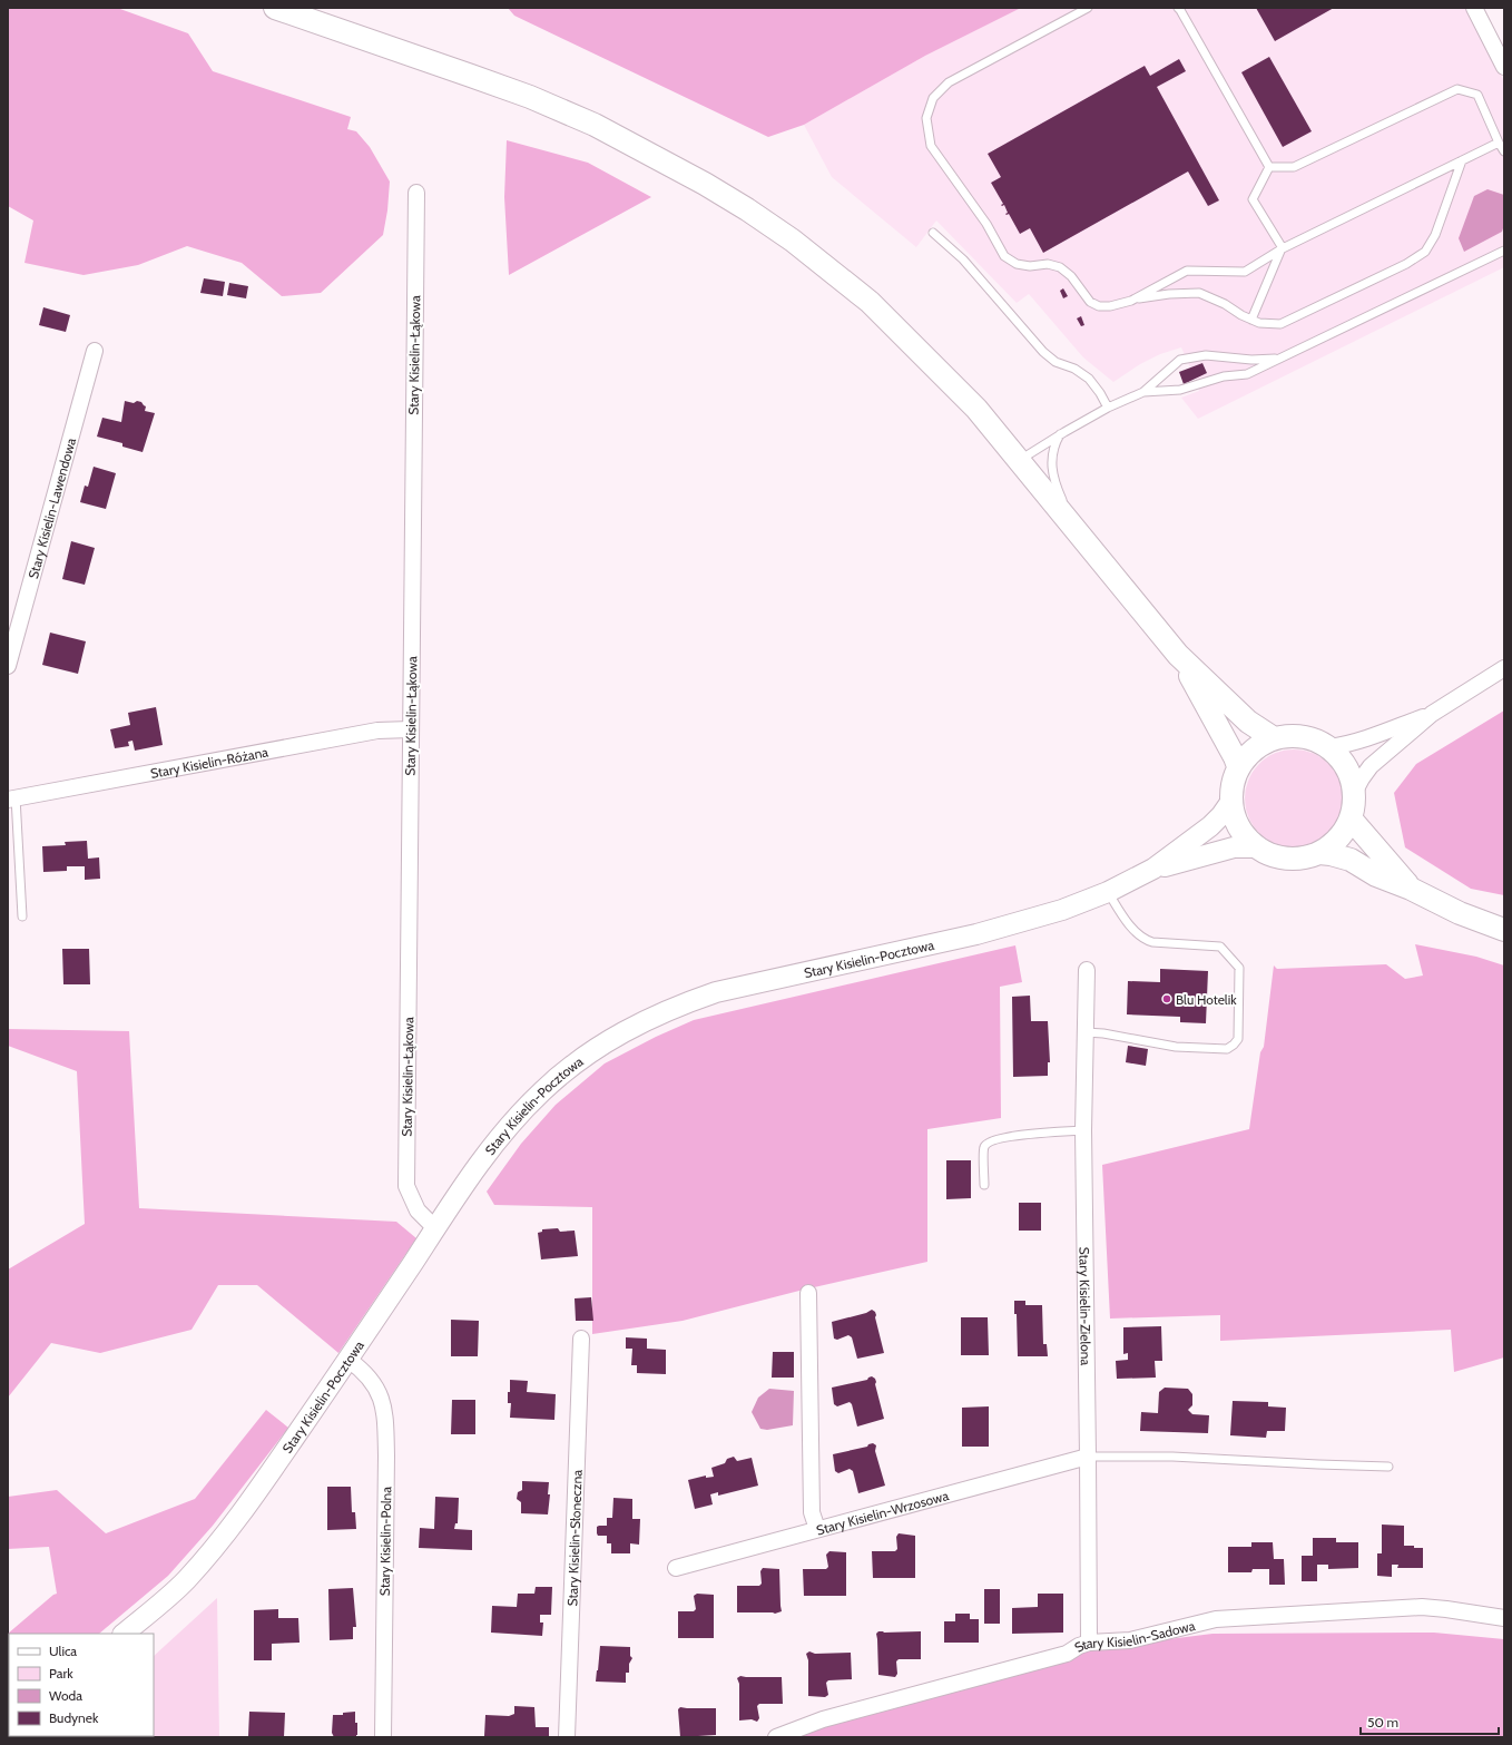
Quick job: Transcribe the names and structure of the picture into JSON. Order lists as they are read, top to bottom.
{
  "streets": {
    "street": [
      "Stary Kisielin-Łąkowa",
      "Stary Kisielin-Lawendowa",
      "Stary Kisielin-Różana",
      "Stary Kisielin-Pocztowa",
      "Stary Kisielin-Zielona",
      "Stary Kisielin-Wrzosowa",
      "Stary Kisielin-Słoneczna",
      "Stary Kisielin-Polna",
      "Stary Kisielin-Sadowa"
    ]
  },
  "crossings": [
    ["Stary Kisielin-Łąkowa", "Stary Kisielin-Różana"],
    ["Stary Kisielin-Łąkowa", "Stary Kisielin-Pocztowa"],
    ["Stary Kisielin-Pocztowa", "Stary Kisielin-Polna"],
    ["Stary Kisielin-Zielona", "Stary Kisielin-Wrzosowa"],
    ["Stary Kisielin-Zielona", "Stary Kisielin-Sadowa"]
  ],
  "places": ["Blu Hotelik"],
  "legend": [
    "Ulica",
    "Park",
    "Woda",
    "Budynek"
  ],
  "scale_bar": "50 m"
}
